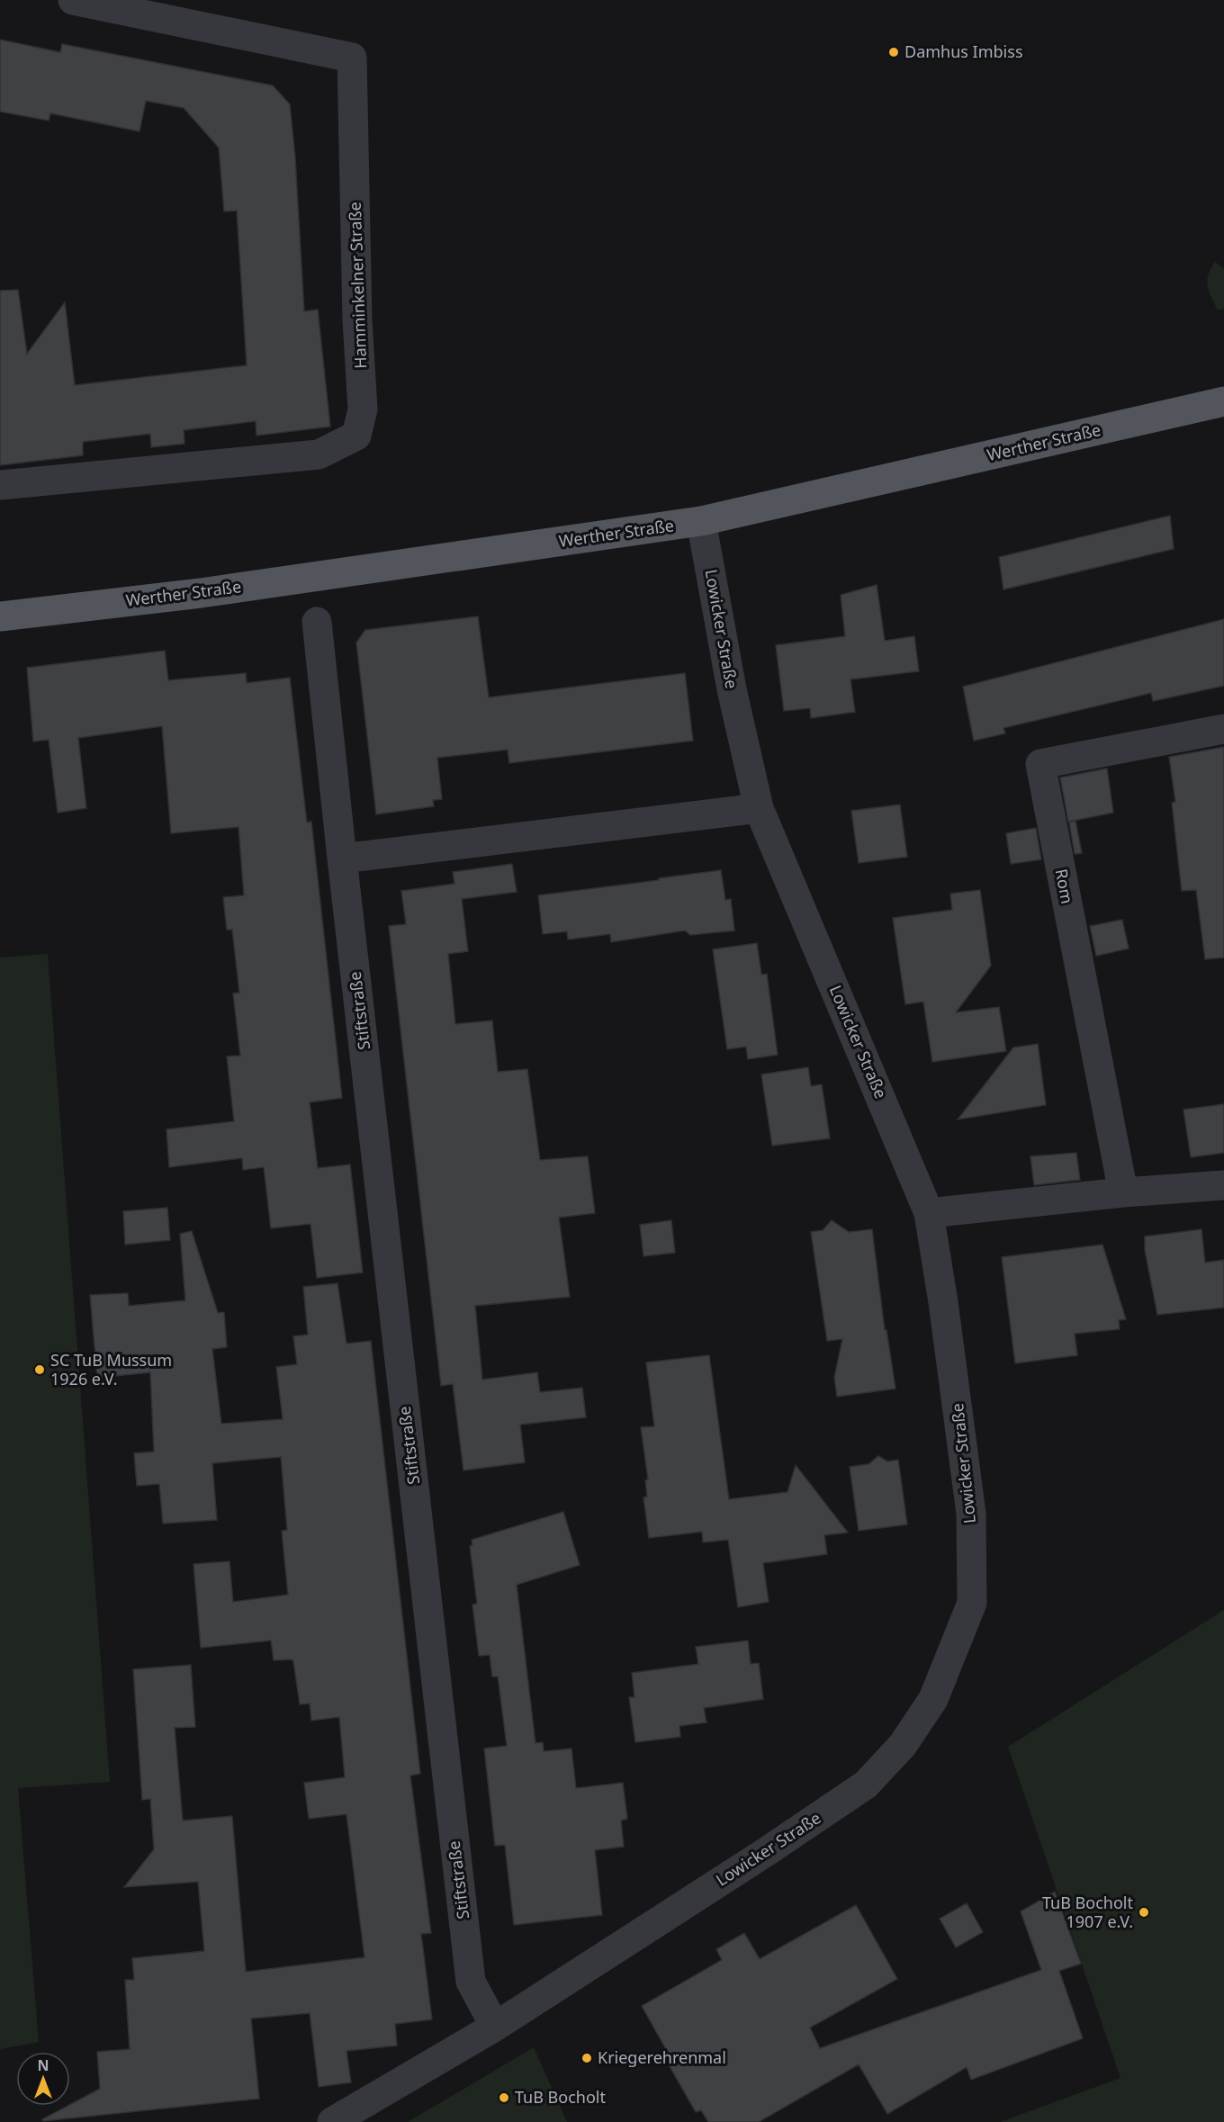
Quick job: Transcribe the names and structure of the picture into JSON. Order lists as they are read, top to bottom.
{
  "streets": {
    "main road": ["Werther Straße"],
    "street": [
      "Hamminkelner Straße",
      "Lowicker Straße",
      "Rom",
      "Stiftstraße"
    ]
  },
  "crossings": [
    ["Werther Straße", "Lowicker Straße"],
    ["Lowicker Straße", "Stiftstraße"]
  ],
  "places": [
    "Damhus Imbiss",
    "SC TuB Mussum 1926 e.V.",
    "TuB Bocholt 1907 e.V.",
    "Kriegerehrenmal",
    "TuB Bocholt"
  ],
  "north": "top"
}
